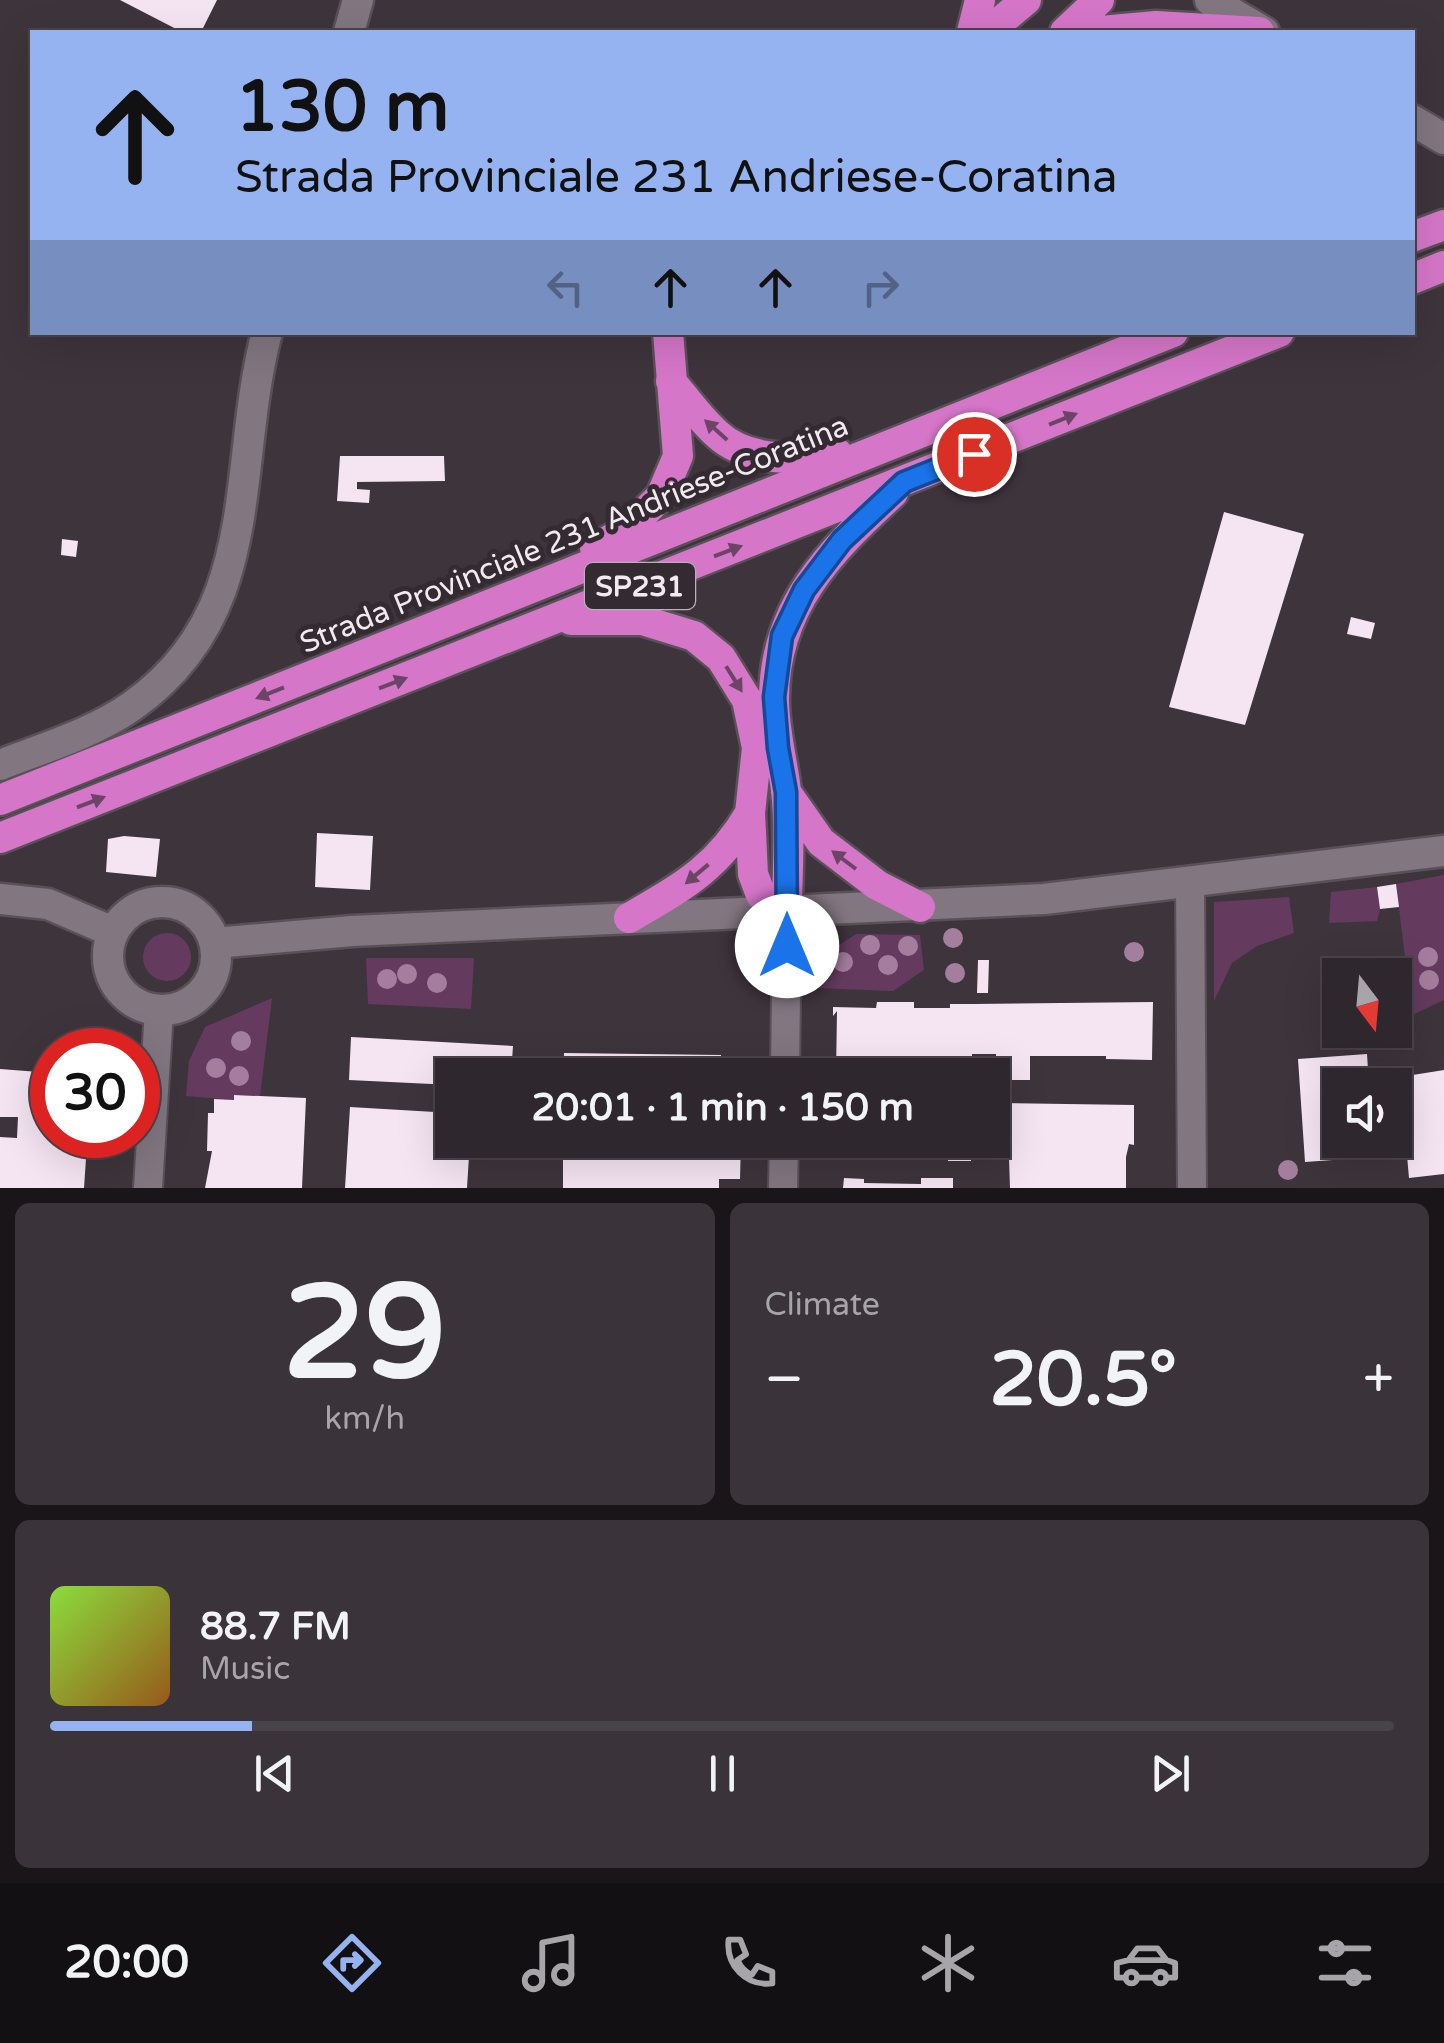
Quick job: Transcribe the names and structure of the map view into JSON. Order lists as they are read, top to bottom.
{
  "streets": {
    "highway": ["Strada Provinciale 231 Andriese-Coratina", "SP231"]
  },
  "north": "bottom",
  "page": {
    "turn": ["130 m", "Strada Provinciale 231 Andriese-Coratina"],
    "limit": "30",
    "trip": "20:01 · 1 min · 150 m",
    "tile": [
      ["29", "km/h"],
      "Climate"
    ],
    "heat": ["−", "20.5°", "+"],
    "song": ["88.7 FM", "Music"],
    "tabs": "20:00"
  }
}
